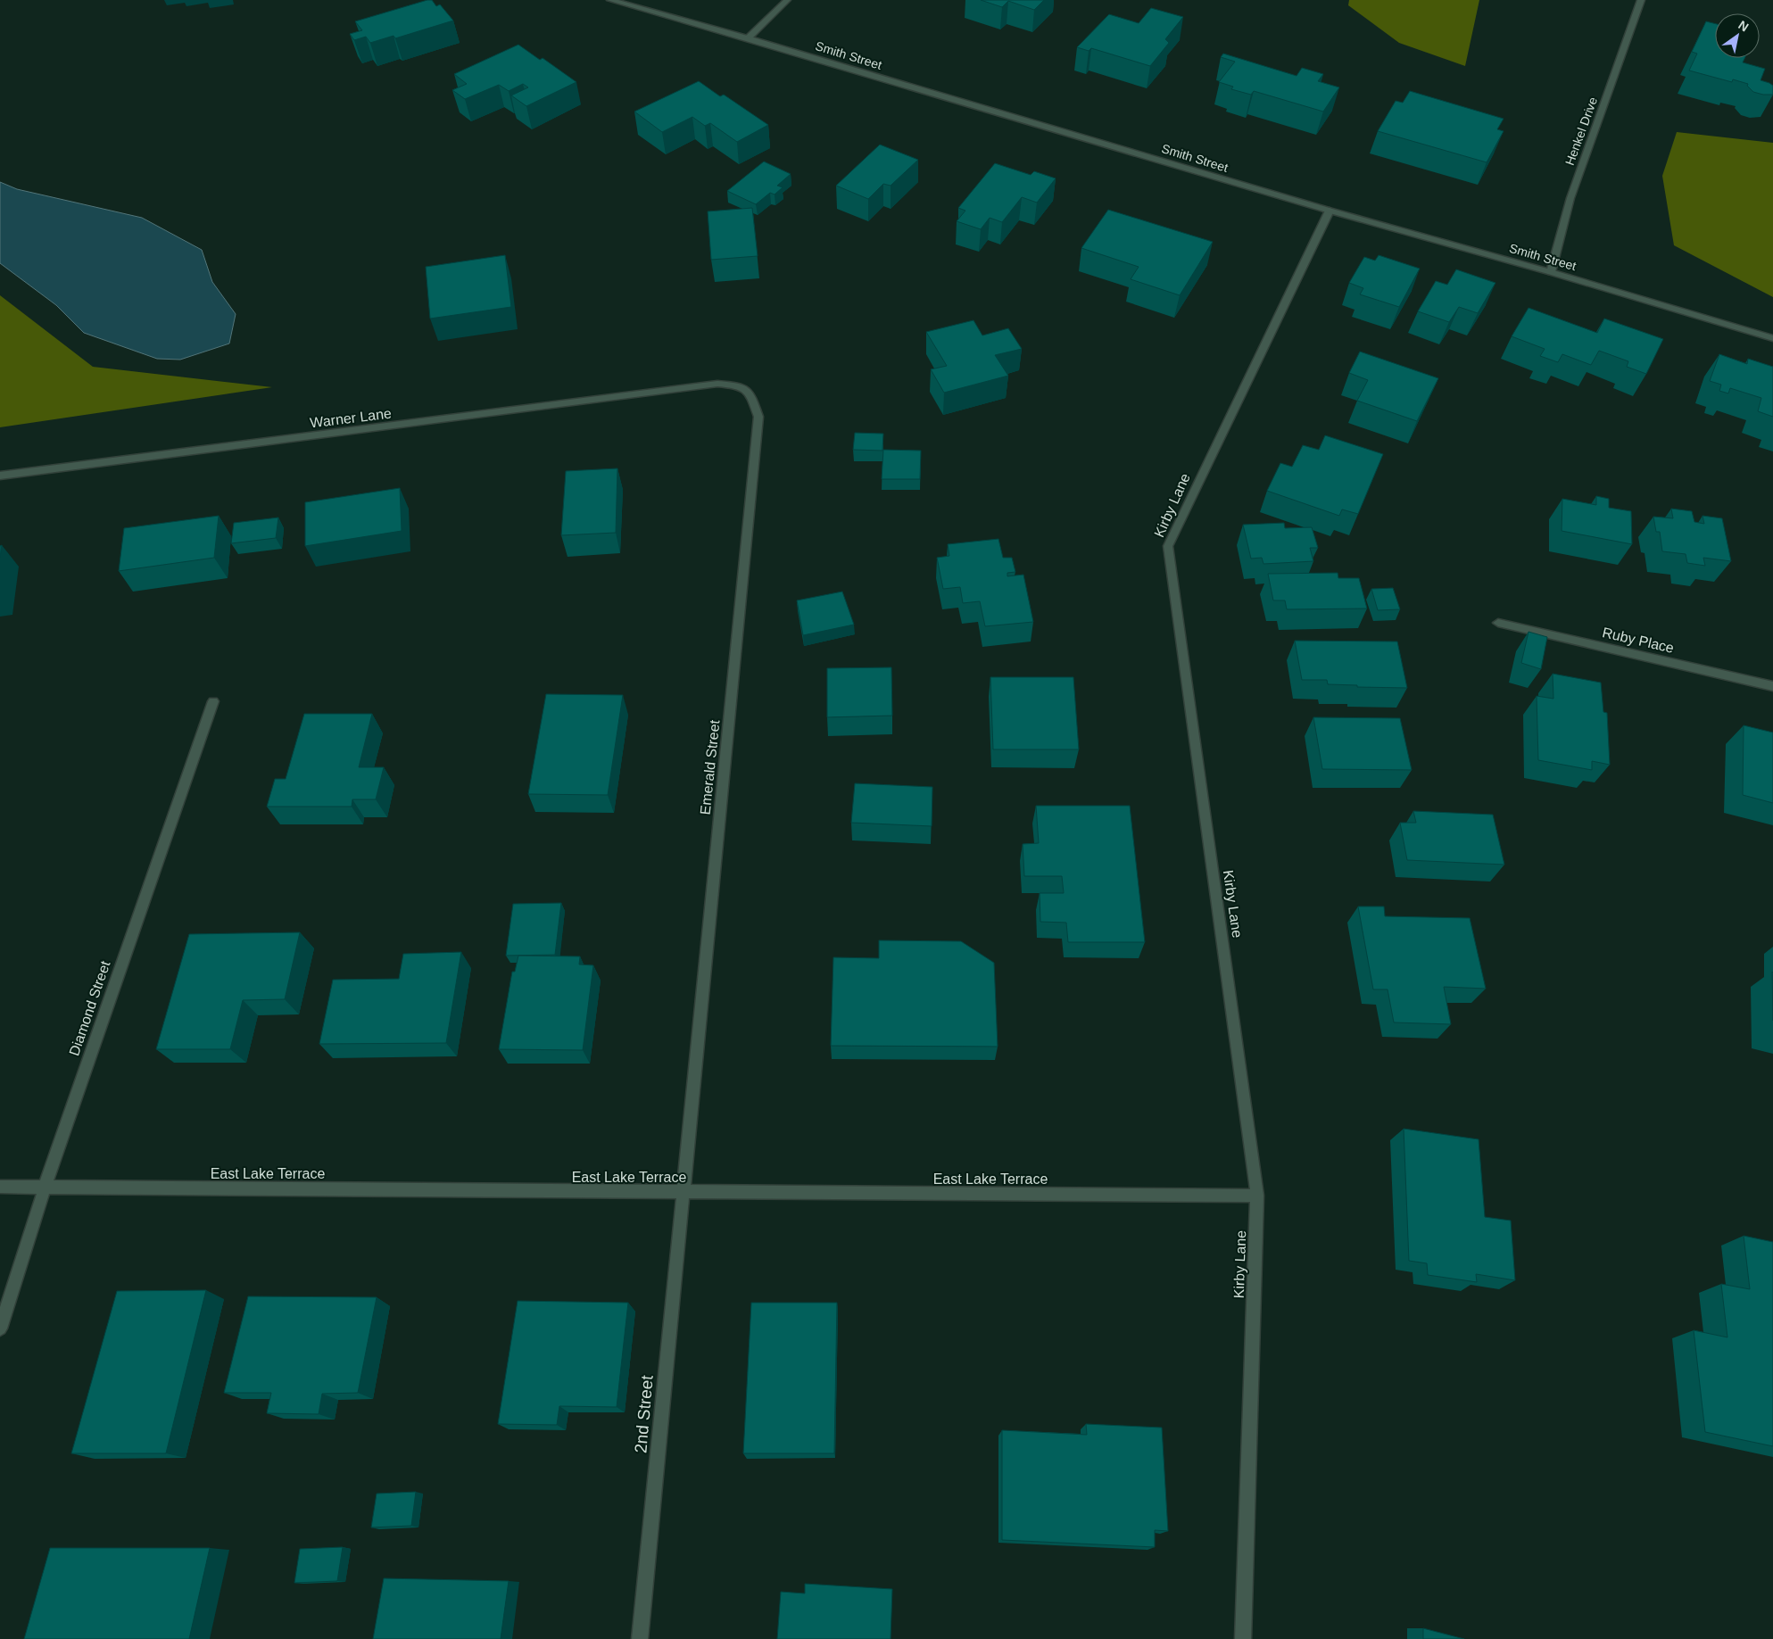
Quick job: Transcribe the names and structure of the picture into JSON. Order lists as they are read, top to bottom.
{
  "streets": {
    "street": [
      "Smith Street",
      "Henkel Drive",
      "Warner Lane",
      "Kirby Lane",
      "Ruby Place",
      "Emerald Street",
      "Diamond Street",
      "East Lake Terrace",
      "2nd Street"
    ]
  },
  "crossings": [
    ["Smith Street", "Henkel Drive"],
    ["Smith Street", "Kirby Lane"],
    ["Warner Lane", "Emerald Street"],
    ["Kirby Lane", "East Lake Terrace"],
    ["Emerald Street", "East Lake Terrace"],
    ["Emerald Street", "2nd Street"],
    ["Diamond Street", "East Lake Terrace"],
    ["East Lake Terrace", "2nd Street"]
  ],
  "north": "top right"
}
